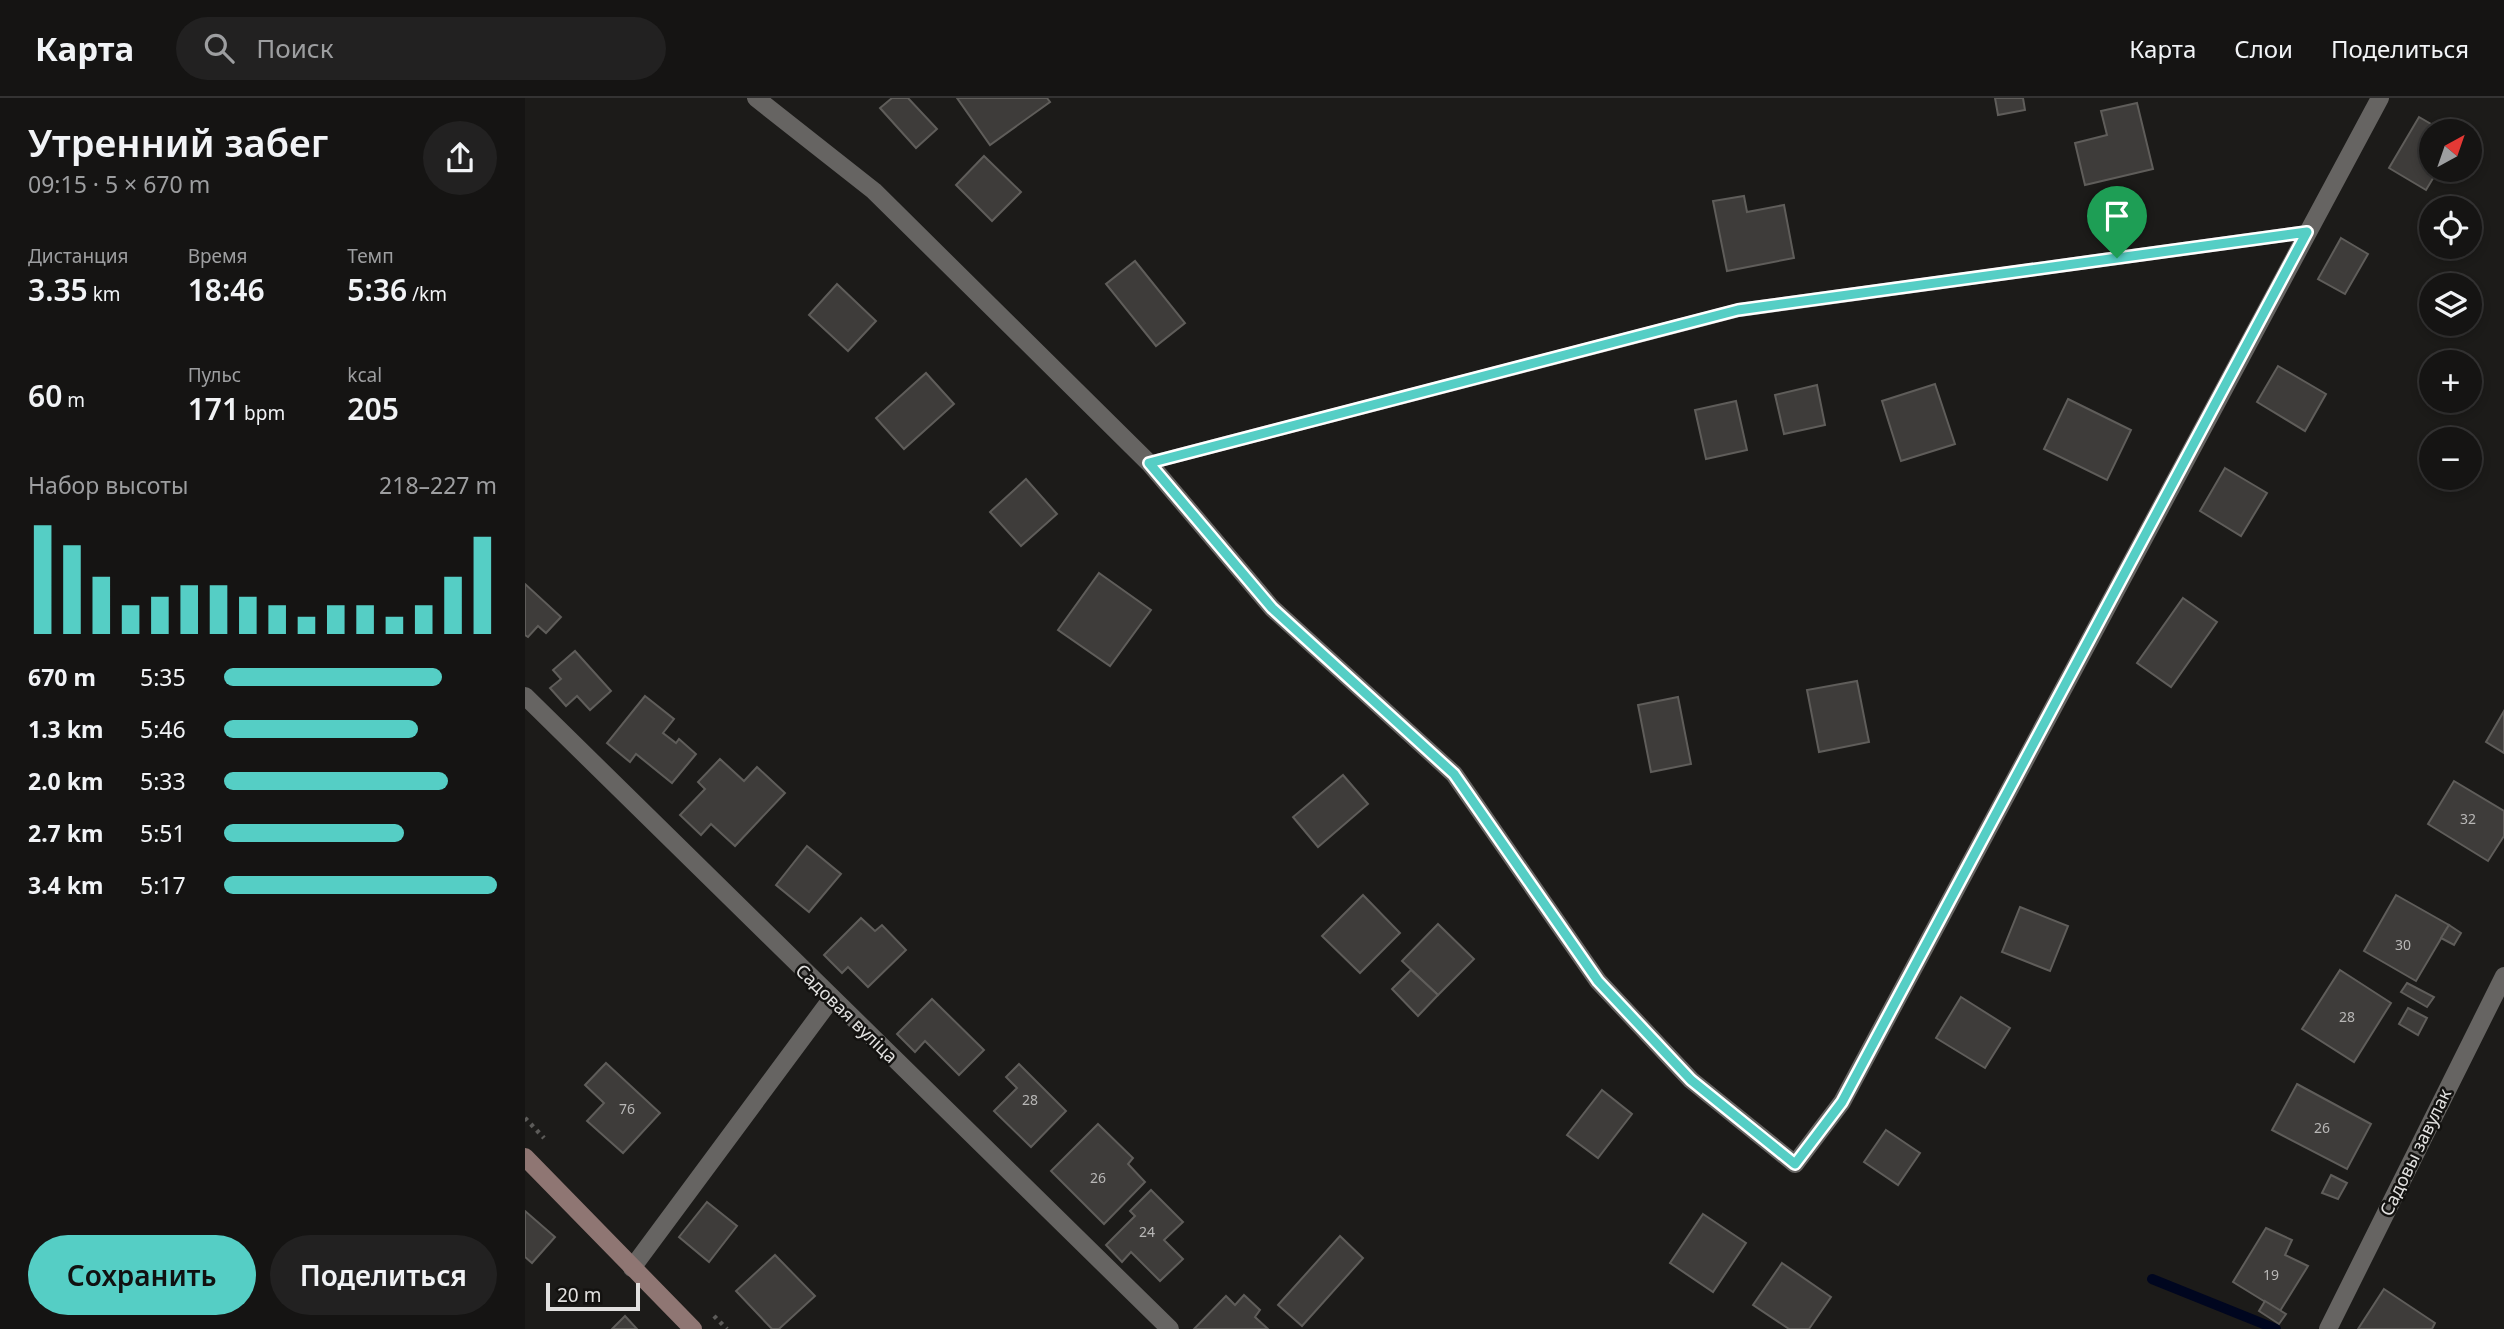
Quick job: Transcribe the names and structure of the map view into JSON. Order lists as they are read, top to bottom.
{
  "streets": {
    "street": ["Садовая вуліца", "Садовы завулак"]
  },
  "house_numbers": [
    "32",
    "30",
    "28",
    "28",
    "76",
    "26",
    "26",
    "24",
    "19"
  ],
  "scale_bar": "20 m",
  "north": "top right",
  "page": {
    "header": "Карта",
    "search": "Поиск",
    "nav": ["Карта", "Слои", "Поделиться"],
    "heading": ["Утренний забег", "09:15 · 5 × 670 m"],
    "map_buttons": ["+", "−"],
    "stats": [
      ["Дистанция", "3.35 km"],
      ["Время", "18:46"],
      ["Темп", "5:36 /km"],
      ["60 m"],
      ["Пульс", "171 bpm"],
      ["kcal", "205"]
    ],
    "chart": ["Набор высоты", "218–227 m"],
    "list": [
      {
        "name": "670 m",
        "note": "5:35"
      },
      {
        "name": "1.3 km",
        "note": "5:46"
      },
      {
        "name": "2.0 km",
        "note": "5:33"
      },
      {
        "name": "2.7 km",
        "note": "5:51"
      },
      {
        "name": "3.4 km",
        "note": "5:17"
      }
    ],
    "buttons": ["Сохранить", "Поделиться"],
    "scale": "20 m"
  }
}
